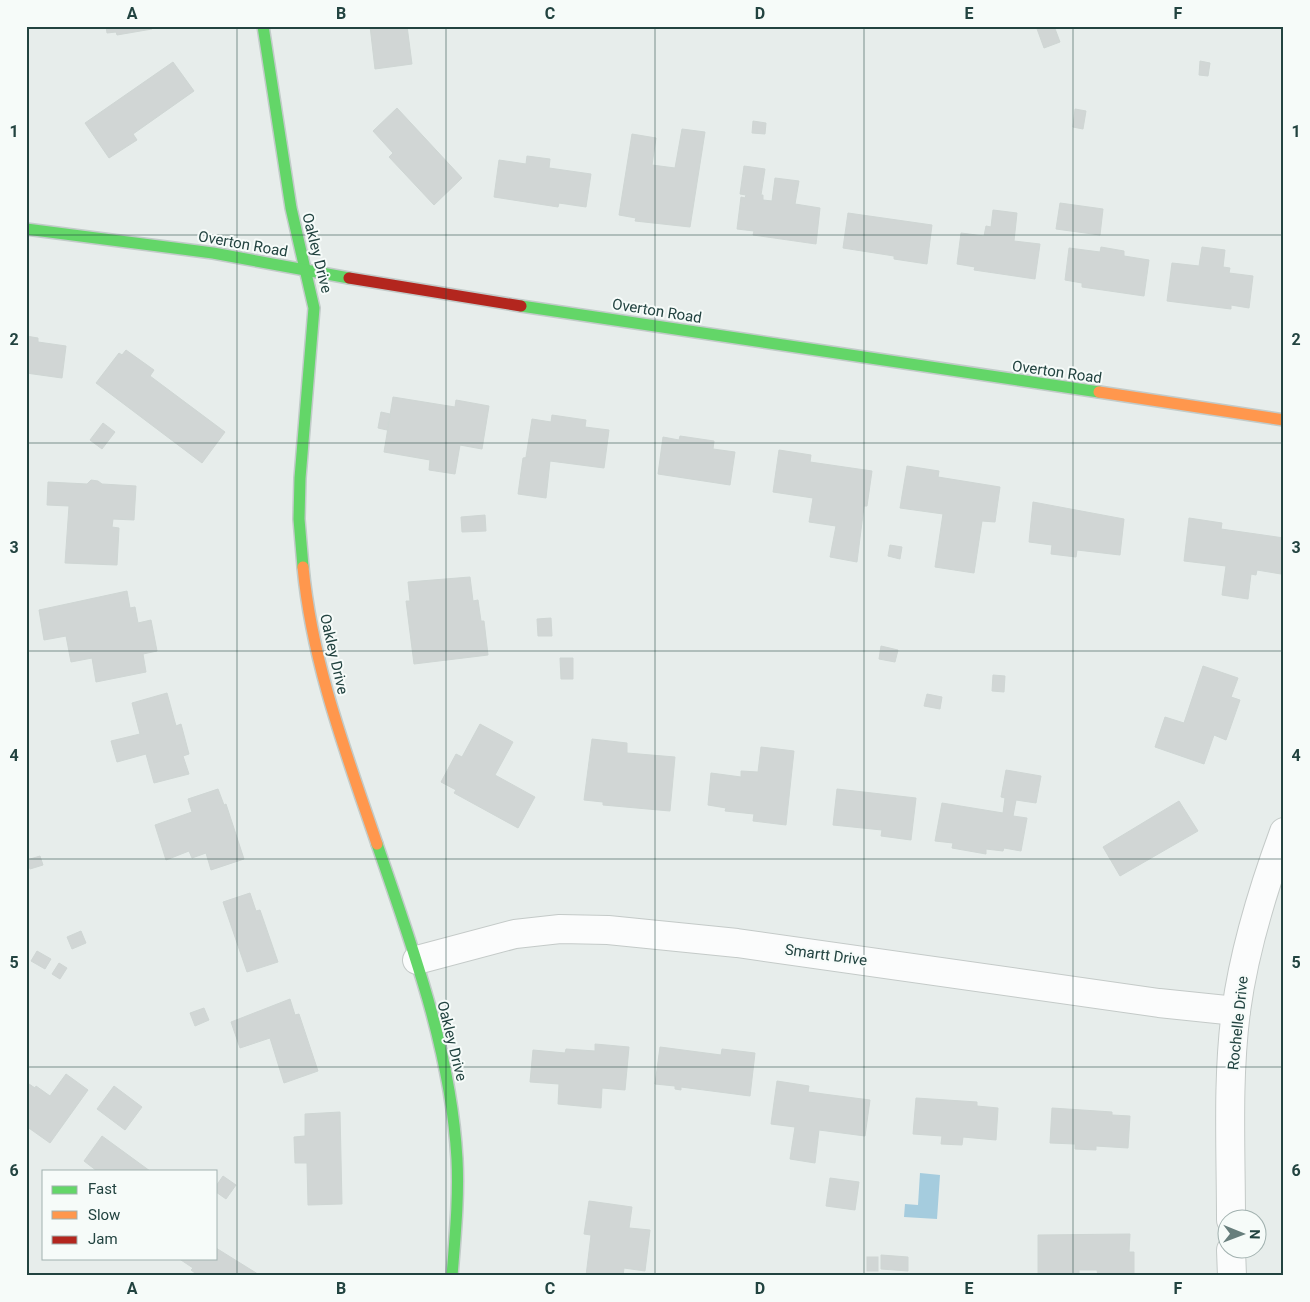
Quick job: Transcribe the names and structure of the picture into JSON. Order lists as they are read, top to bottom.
{
  "streets": {
    "street": [
      "Overton Road",
      "Oakley Drive",
      "Smartt Drive",
      "Rochelle Drive"
    ]
  },
  "crossings": [
    ["Overton Road", "Oakley Drive"],
    ["Oakley Drive", "Smartt Drive"],
    ["Smartt Drive", "Rochelle Drive"]
  ],
  "legend": ["Fast", "Slow", "Jam"],
  "north": "right",
  "grid": {
    "columns": [
      "A",
      "B",
      "C",
      "D",
      "E",
      "F"
    ],
    "rows": [
      "1",
      "2",
      "3",
      "4",
      "5",
      "6"
    ]
  }
}
